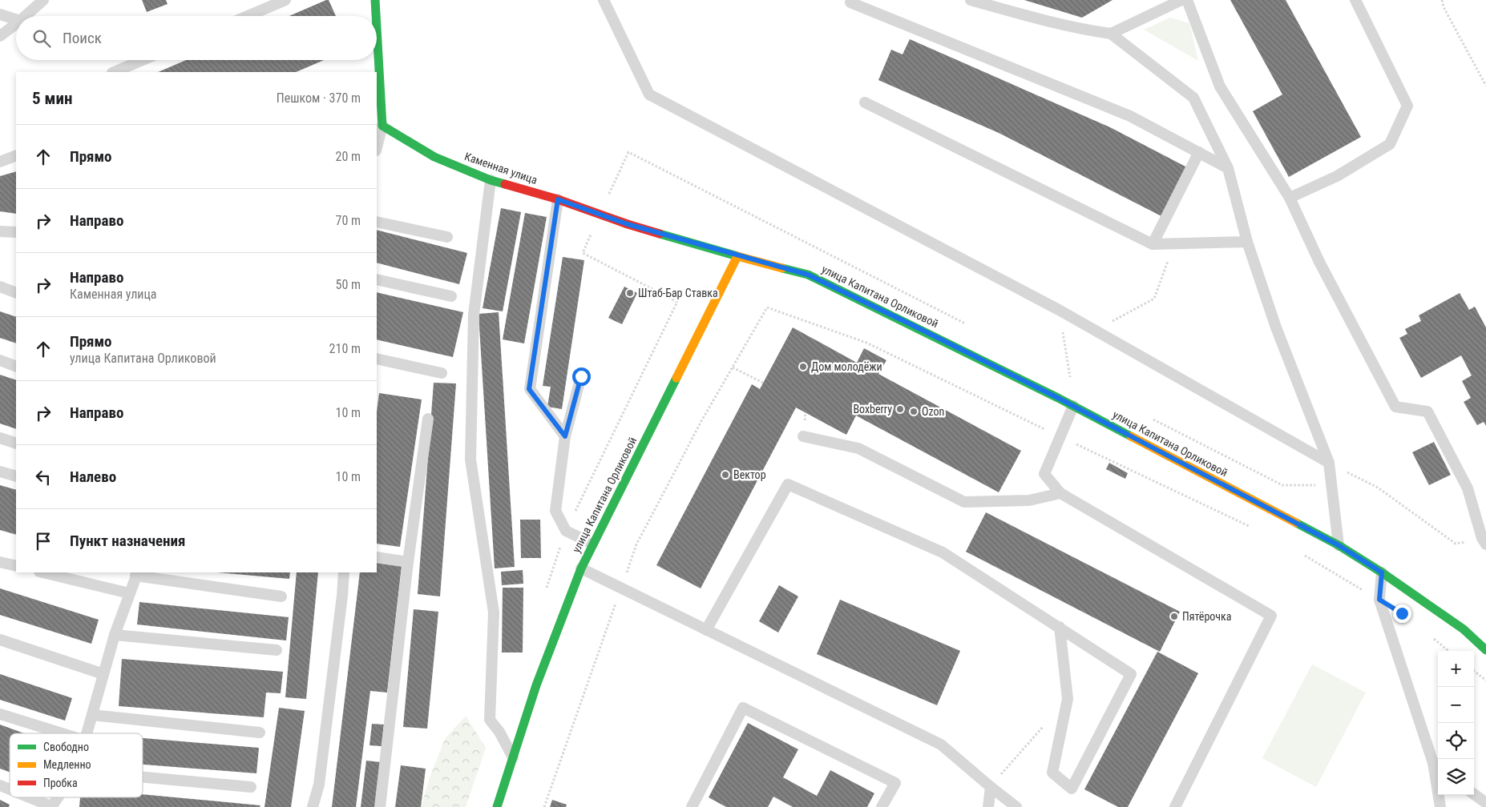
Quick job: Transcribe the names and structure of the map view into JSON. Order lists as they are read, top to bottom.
{
  "streets": {
    "street": ["Каменная улица", "улица Капитана Орликовой"]
  },
  "crossings": [
    ["Каменная улица", "улица Капитана Орликовой"]
  ],
  "places": [
    "Штаб-Бар Ставка",
    "Дом молодёжи",
    "Boxberry",
    "Ozon",
    "Вектор",
    "Пятёрочка"
  ],
  "legend": ["Свободно", "Медленно", "Пробка"],
  "page": {
    "search": "Поиск",
    "heading": ["5 мин", "Пешком · 370 m"],
    "list": [
      ["Прямо", "20 m"],
      ["Направо", "70 m"],
      ["Направо", "Каменная улица", "50 m"],
      ["Прямо", "улица Капитана Орликовой", "210 m"],
      ["Направо", "10 m"],
      ["Налево", "10 m"],
      "Пункт назначения"
    ],
    "map_buttons": ["+", "−"]
  }
}
